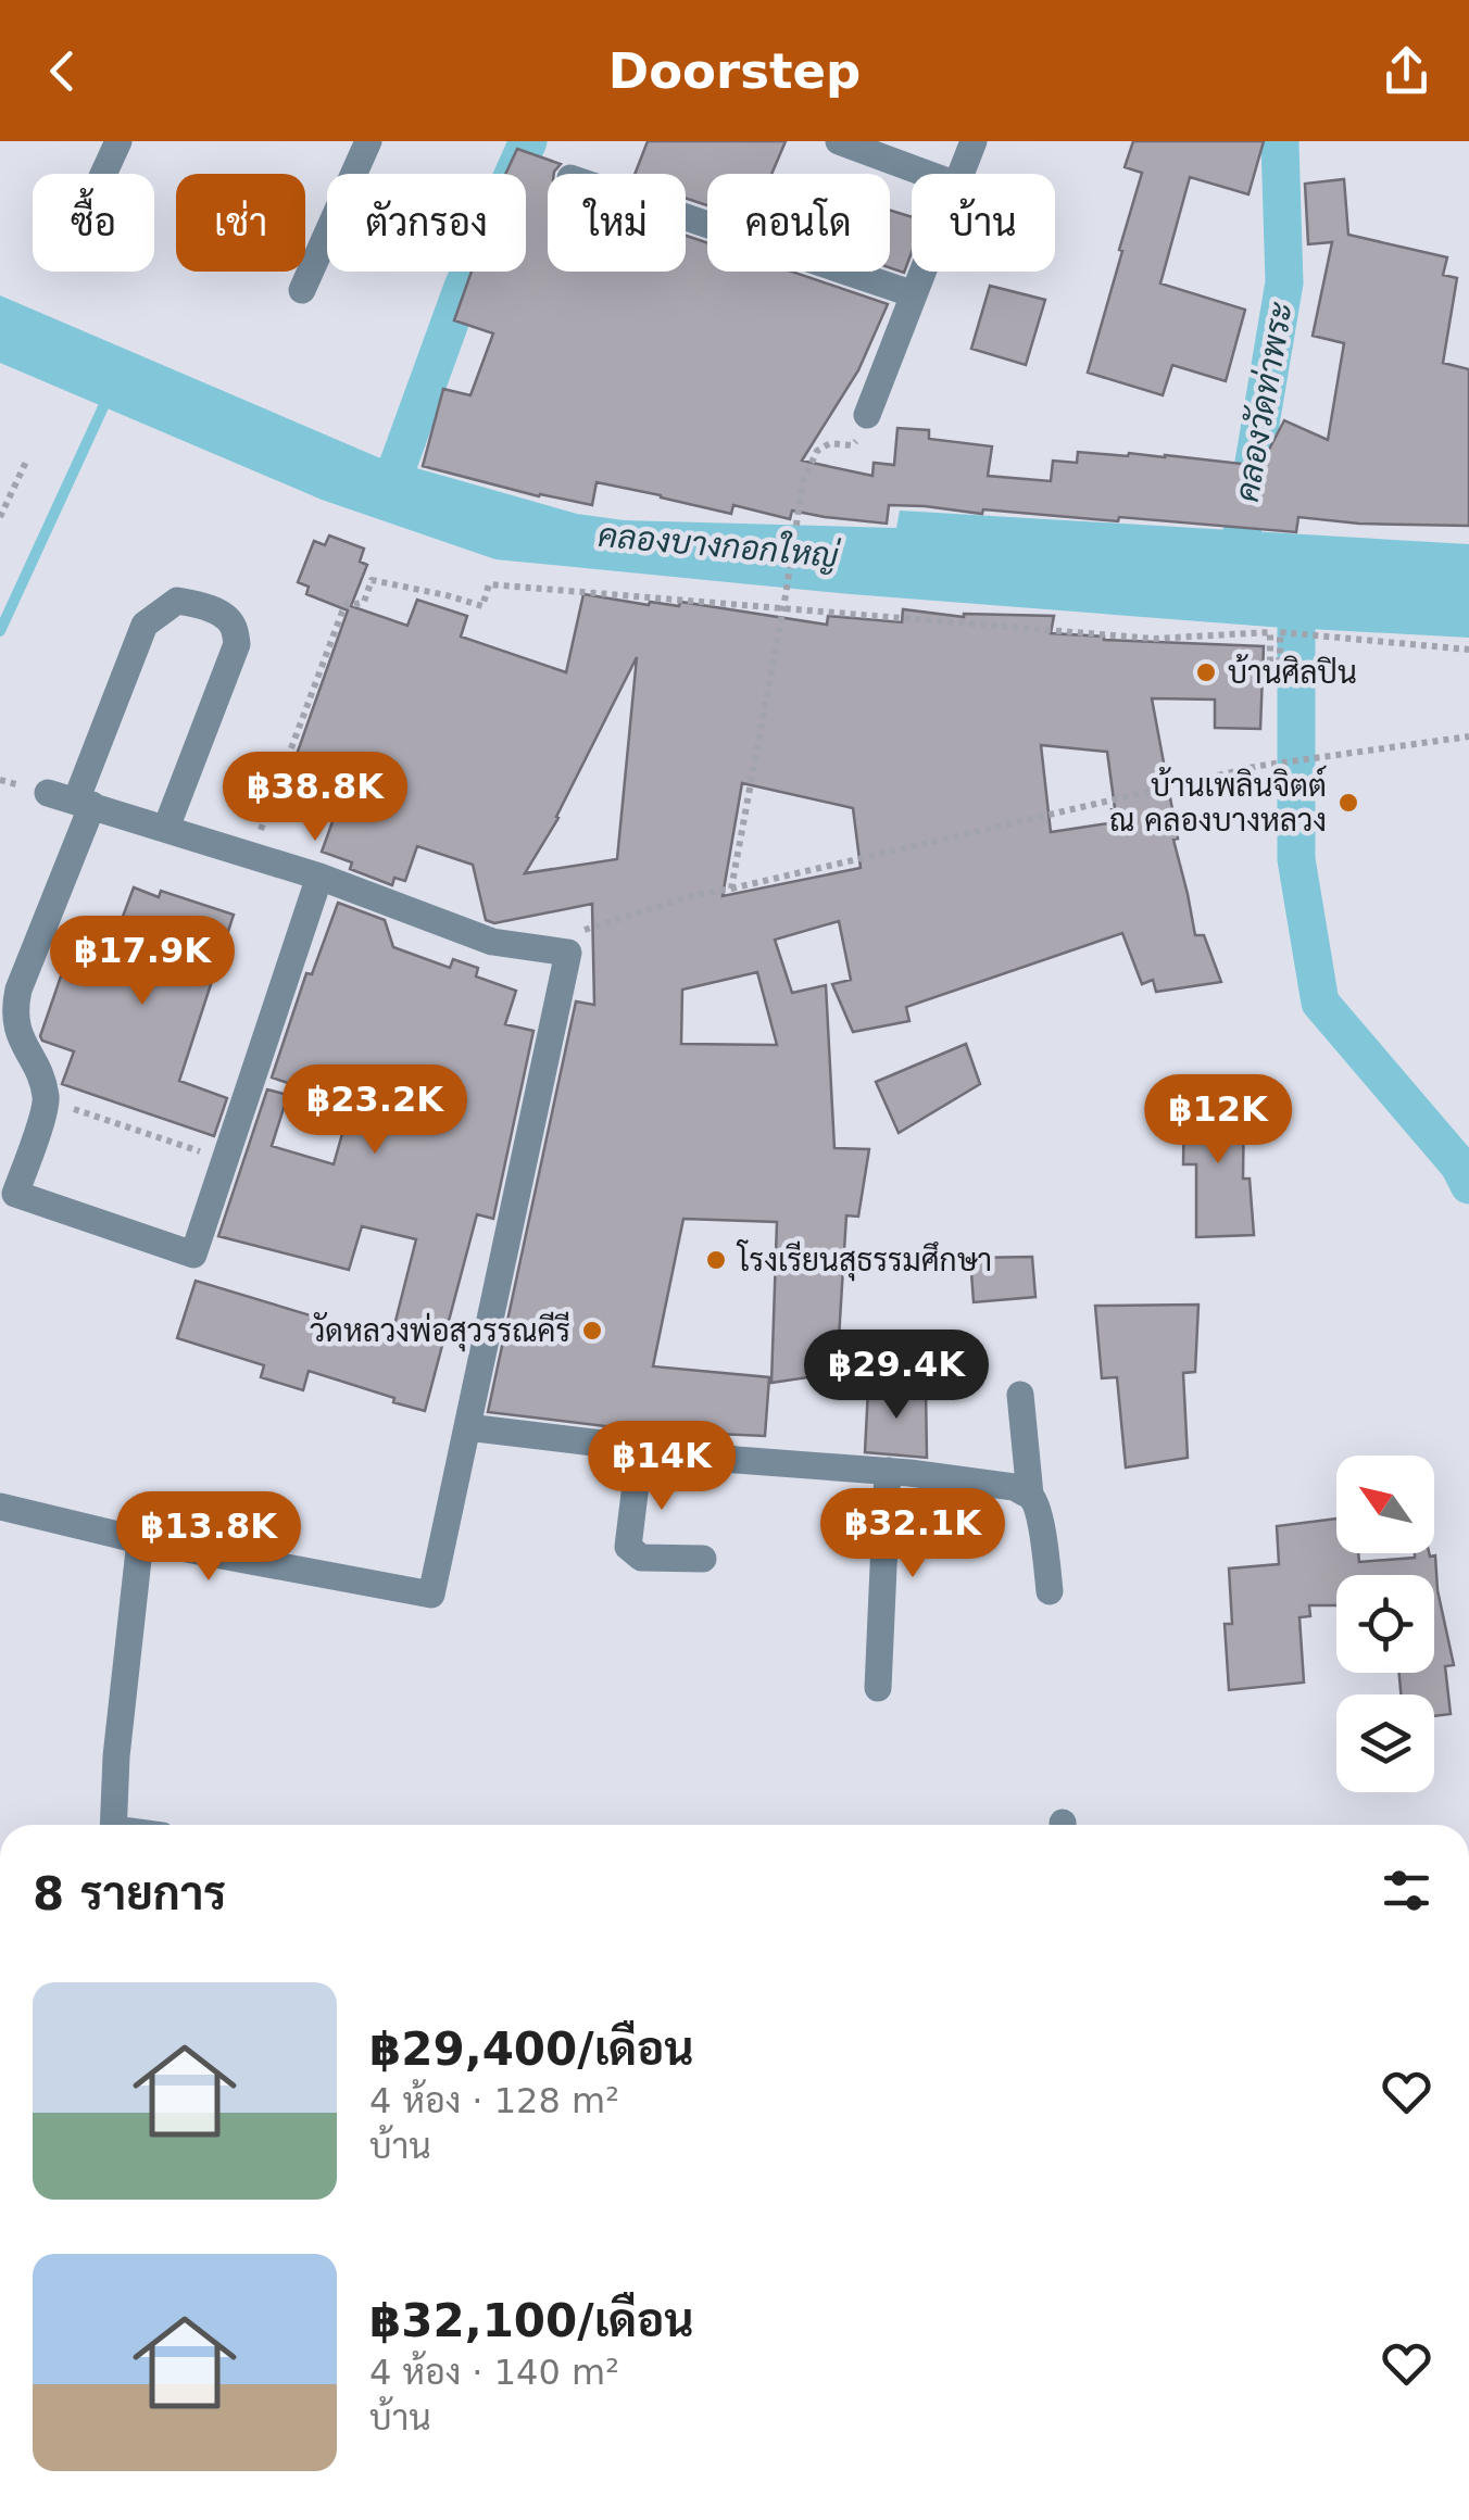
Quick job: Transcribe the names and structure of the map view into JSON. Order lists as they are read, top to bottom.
{
  "water": ["คลองวัดท่าพระ", "คลองบางกอกใหญ่"],
  "places": [
    "บ้านศิลปิน",
    "บ้านเพลินจิตต์ ณ คลองบางหลวง",
    "โรงเรียนสุธรรมศึกษา",
    "วัดหลวงพ่อสุวรรณคีรี"
  ],
  "north": "top left",
  "page": {
    "header": "Doorstep",
    "chip": [
      "ซื้อ",
      "เช่า",
      "ตัวกรอง",
      "ใหม่",
      "คอนโด",
      "บ้าน"
    ],
    "price": [
      "฿38.8K",
      "฿17.9K",
      "฿23.2K",
      "฿12K",
      "฿29.4K",
      "฿14K",
      "฿32.1K",
      "฿13.8K"
    ],
    "heading": "8 รายการ",
    "list": [
      {
        "name": "฿29,400/เดือน",
        "note": "4 ห้อง · 128 m² · บ้าน"
      },
      {
        "name": "฿32,100/เดือน",
        "note": "4 ห้อง · 140 m² · บ้าน"
      }
    ]
  }
}
